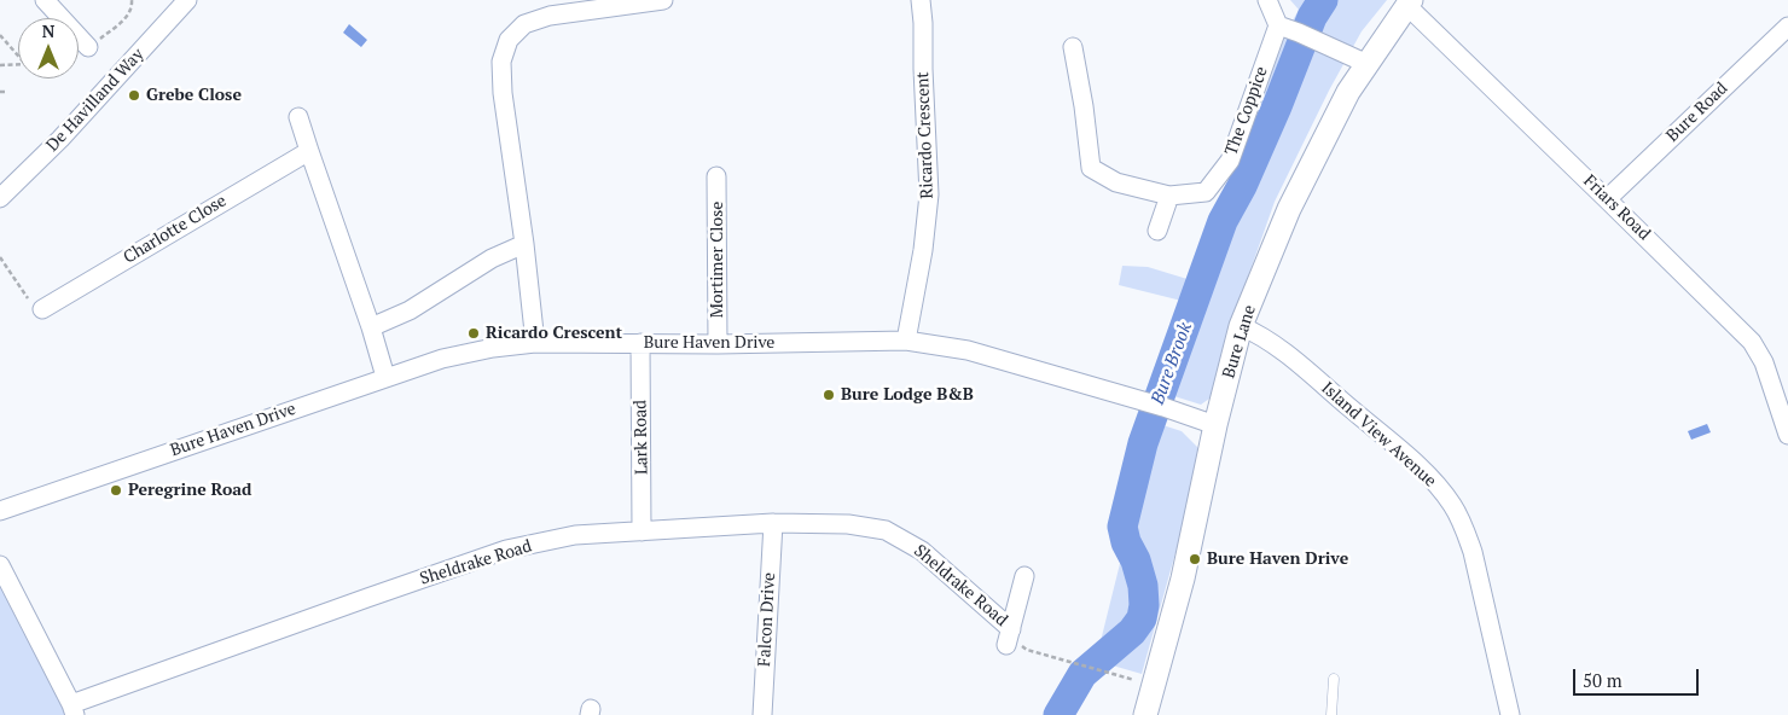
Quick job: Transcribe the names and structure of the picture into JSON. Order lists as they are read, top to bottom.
{
  "streets": {
    "street": [
      "De Havilland Way",
      "The Coppice",
      "Bure Road",
      "Ricardo Crescent",
      "Friars Road",
      "Charlotte Close",
      "Mortimer Close",
      "Bure Lane",
      "Bure Haven Drive",
      "Island View Avenue",
      "Lark Road",
      "Sheldrake Road",
      "Falcon Drive"
    ]
  },
  "crossings": [
    ["Bure Road", "Friars Road"],
    ["Ricardo Crescent", "Bure Haven Drive"],
    ["Friars Road", "Bure Lane"],
    ["Mortimer Close", "Bure Haven Drive"],
    ["Bure Lane", "Bure Haven Drive"],
    ["Bure Lane", "Island View Avenue"],
    ["Bure Haven Drive", "Lark Road"],
    ["Lark Road", "Sheldrake Road"],
    ["Sheldrake Road", "Falcon Drive"]
  ],
  "water": ["Bure Brook"],
  "places": [
    "Grebe Close",
    "Ricardo Crescent",
    "Bure Lodge B&B",
    "Peregrine Road",
    "Bure Haven Drive"
  ],
  "scale_bar": "50 m",
  "north": "top"
}
